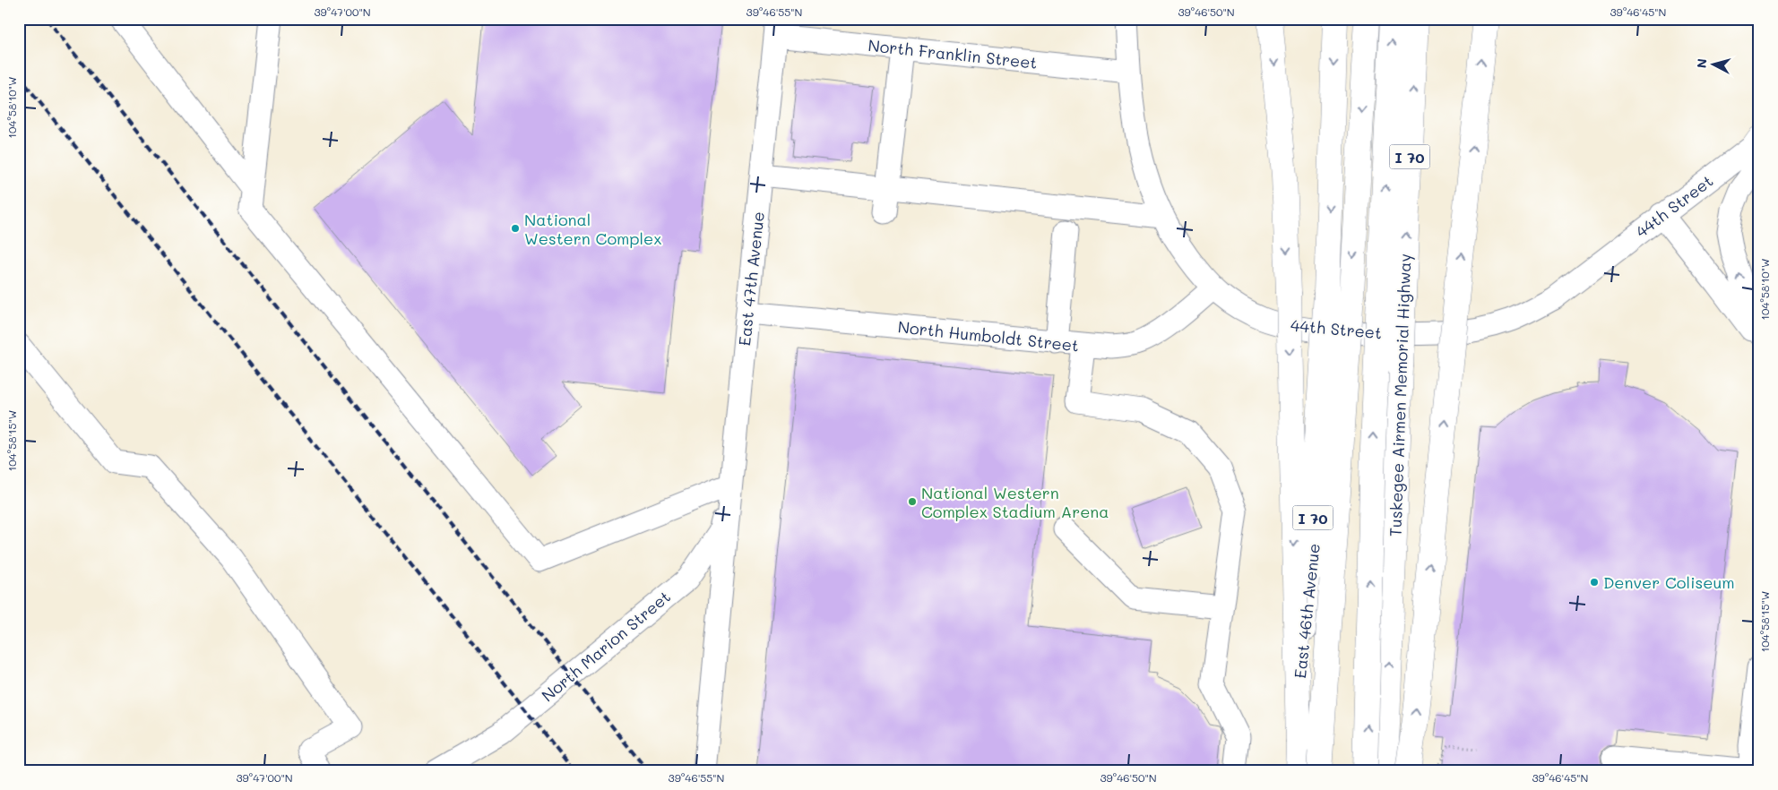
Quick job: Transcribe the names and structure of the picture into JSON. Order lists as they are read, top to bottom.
{
  "streets": {
    "highway": ["I 70", "Tuskegee Airmen Memorial Highway"],
    "street": [
      "North Franklin Street",
      "44th Street",
      "East 47th Avenue",
      "North Humboldt Street",
      "East 46th Avenue",
      "North Marion Street"
    ]
  },
  "crossings": [
    ["North Franklin Street", "East 47th Avenue"],
    ["44th Street", "North Humboldt Street"],
    ["44th Street", "East 46th Avenue"],
    ["East 47th Avenue", "North Humboldt Street"],
    ["East 47th Avenue", "North Marion Street"]
  ],
  "places": ["National Western Complex", "National Western Complex Stadium Arena", "Denver Coliseum"],
  "north": "left",
  "coordinates": [
    "39°47'00\"N",
    "39°46'55\"N",
    "39°46'50\"N",
    "39°46'45\"N",
    "104°58'10\"W",
    "104°58'15\"W"
  ]
}
